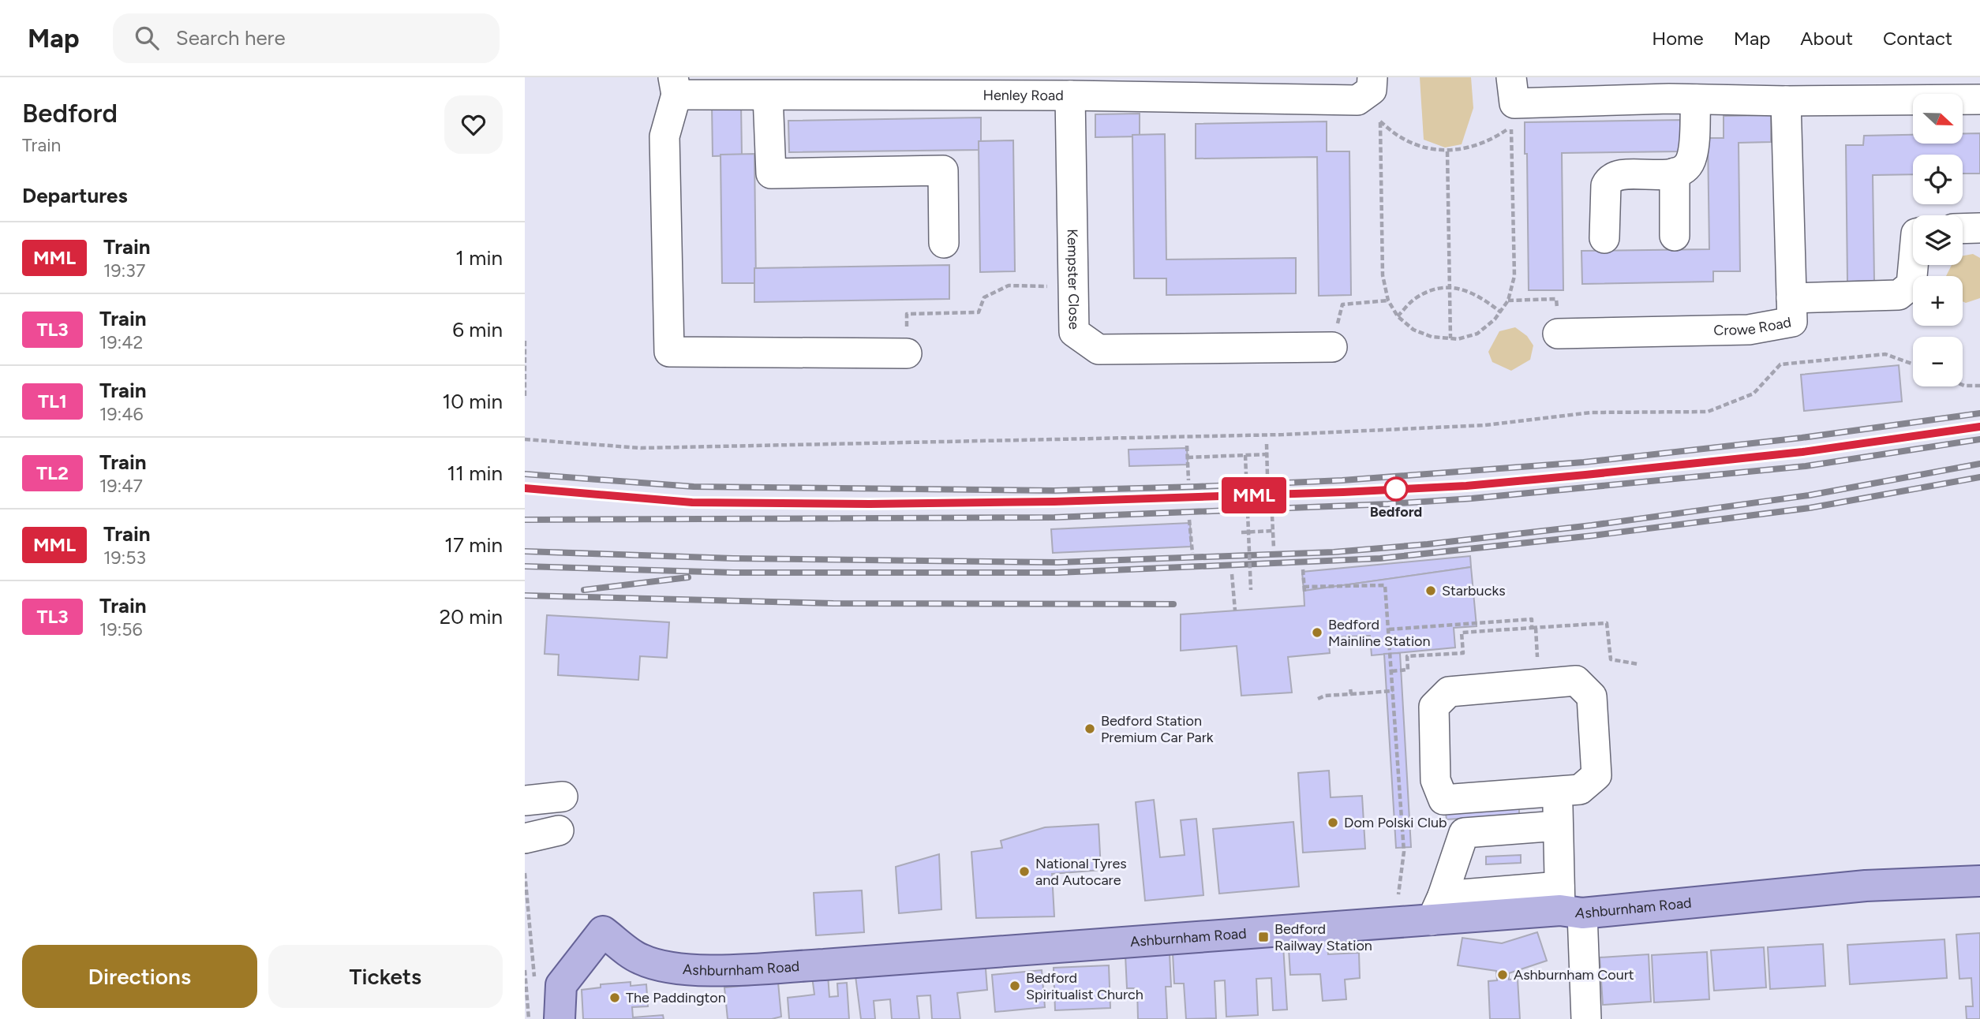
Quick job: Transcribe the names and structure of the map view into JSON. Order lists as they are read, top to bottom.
{
  "streets": {
    "main road": ["Ashburnham Road"],
    "street": ["Henley Road", "Kempster Close", "Crowe Road"]
  },
  "crossings": [
    ["Henley Road", "Kempster Close"]
  ],
  "places": {
    "other": [
      "Bedford",
      "Starbucks",
      "Bedford Mainline Station",
      "Bedford Station Premium Car Park",
      "Dom Polski Club",
      "National Tyres and Autocare",
      "Ashburnham Court",
      "Bedford Spiritualist Church",
      "The Paddington"
    ],
    "transit": ["Bedford Railway Station"]
  },
  "north": "right",
  "page": {
    "header": "Map",
    "search": "Search here",
    "nav": [
      "Home",
      "Map",
      "About",
      "Contact"
    ],
    "heading": [
      ["Bedford", "Train"],
      "Departures"
    ],
    "on_map": "MML",
    "map_buttons": ["+", "−"],
    "list": [
      {
        "mark": "MML",
        "name": "Train",
        "note": "19:37",
        "value": "1 min"
      },
      {
        "mark": "TL3",
        "name": "Train",
        "note": "19:42",
        "value": "6 min"
      },
      {
        "mark": "TL1",
        "name": "Train",
        "note": "19:46",
        "value": "10 min"
      },
      {
        "mark": "TL2",
        "name": "Train",
        "note": "19:47",
        "value": "11 min"
      },
      {
        "mark": "MML",
        "name": "Train",
        "note": "19:53",
        "value": "17 min"
      },
      {
        "mark": "TL3",
        "name": "Train",
        "note": "19:56",
        "value": "20 min"
      }
    ],
    "buttons": ["Directions", "Tickets"]
  }
}
